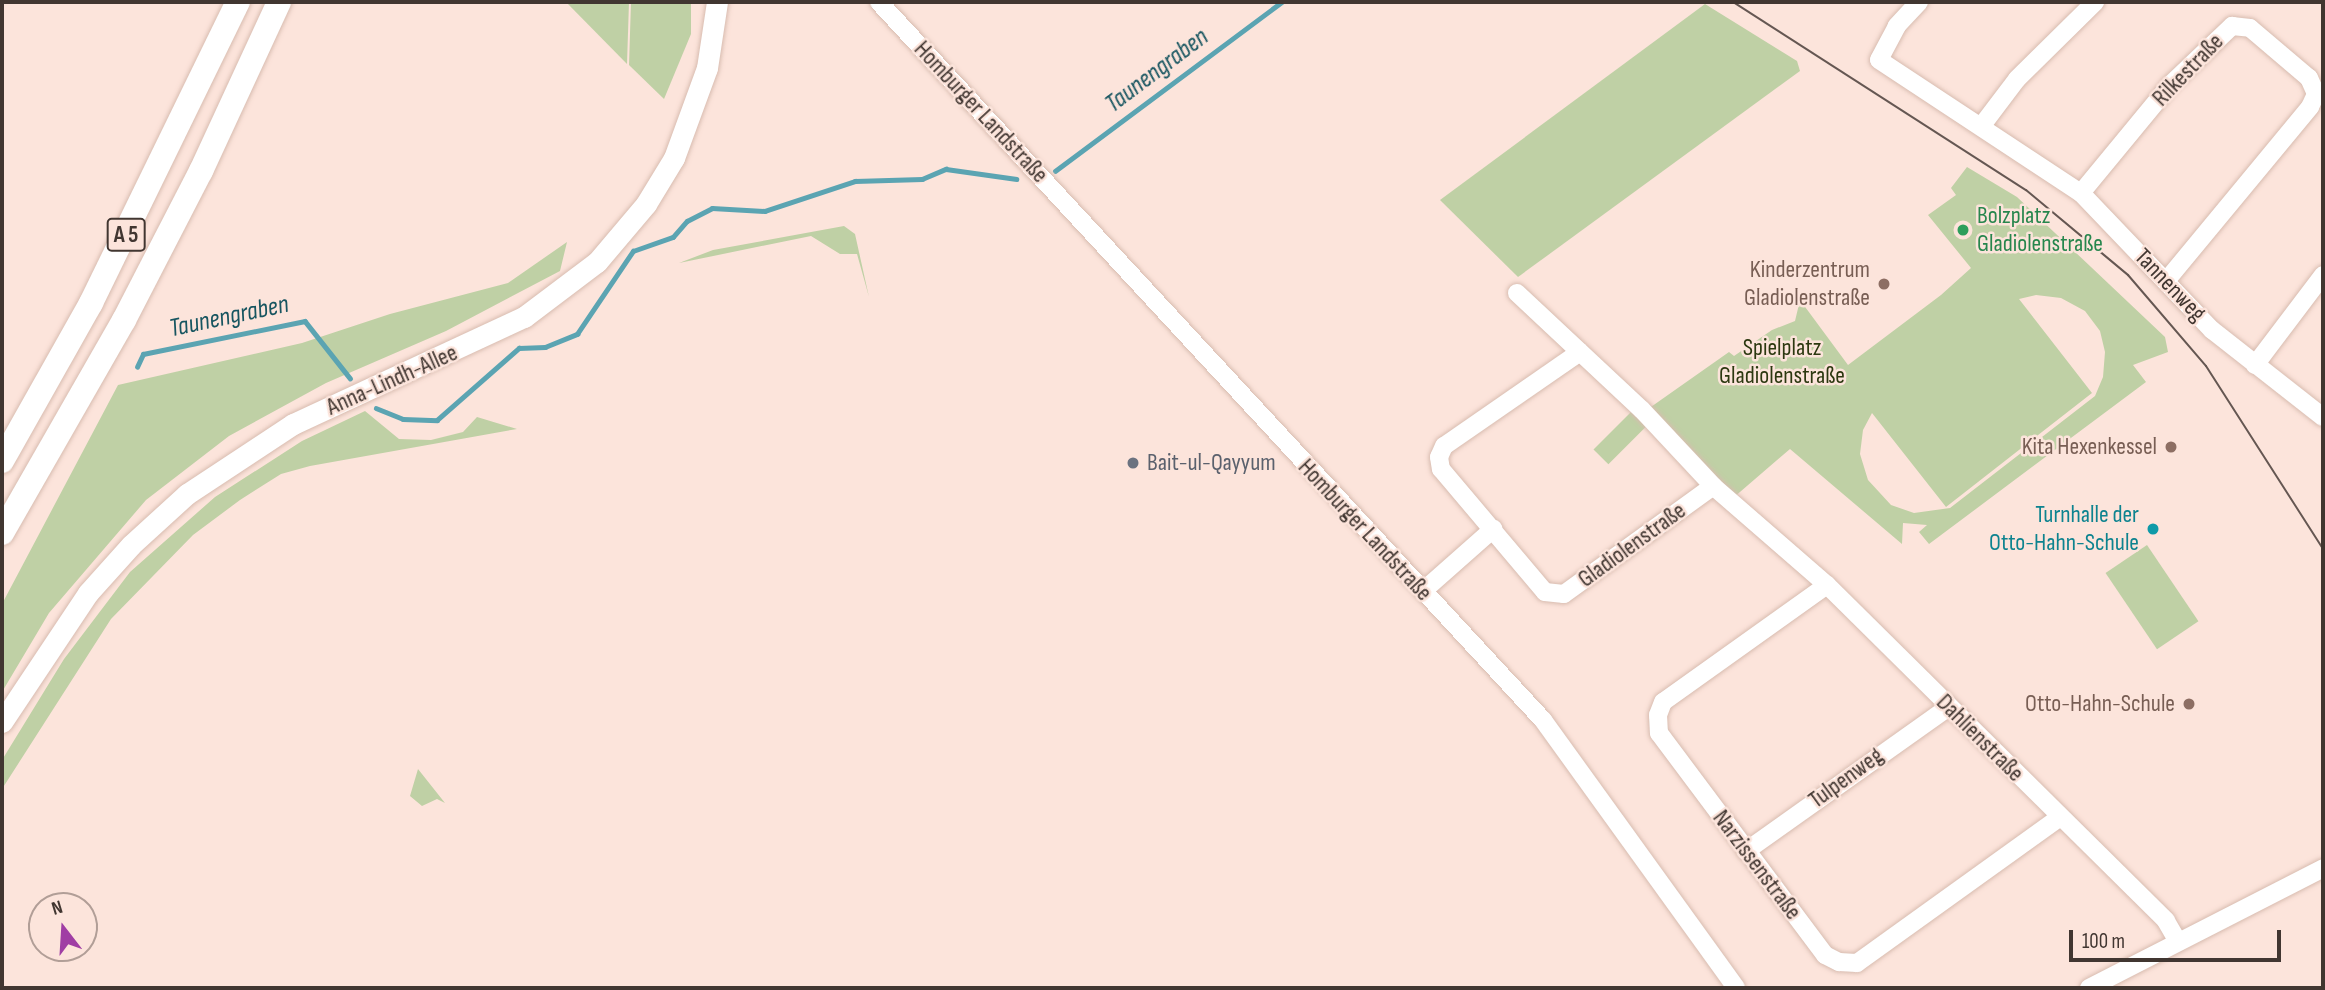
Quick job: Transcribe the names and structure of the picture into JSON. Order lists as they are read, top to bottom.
{
  "streets": {
    "highway": ["A 5"],
    "main road": ["Anna-Lindh-Allee"],
    "street": [
      "Rilkestraße",
      "Homburger Landstraße",
      "Tannenweg",
      "Gladiolenstraße",
      "Dahlienstraße",
      "Tulpenweg",
      "Narzissenstraße"
    ]
  },
  "crossings": [
    ["Rilkestraße", "Tannenweg"],
    ["Gladiolenstraße", "Dahlienstraße"],
    ["Dahlienstraße", "Tulpenweg"],
    ["Dahlienstraße", "Narzissenstraße"],
    ["Tulpenweg", "Narzissenstraße"]
  ],
  "water": ["Taunengraben"],
  "parks": ["Spielplatz Gladiolenstraße"],
  "places": [
    "Bolzplatz Gladiolenstraße",
    "Kinderzentrum Gladiolenstraße",
    "Kita Hexenkessel",
    "Bait-ul-Qayyum",
    "Turnhalle der Otto-Hahn-Schule",
    "Otto-Hahn-Schule"
  ],
  "scale_bar": "100 m",
  "north": "top"
}
